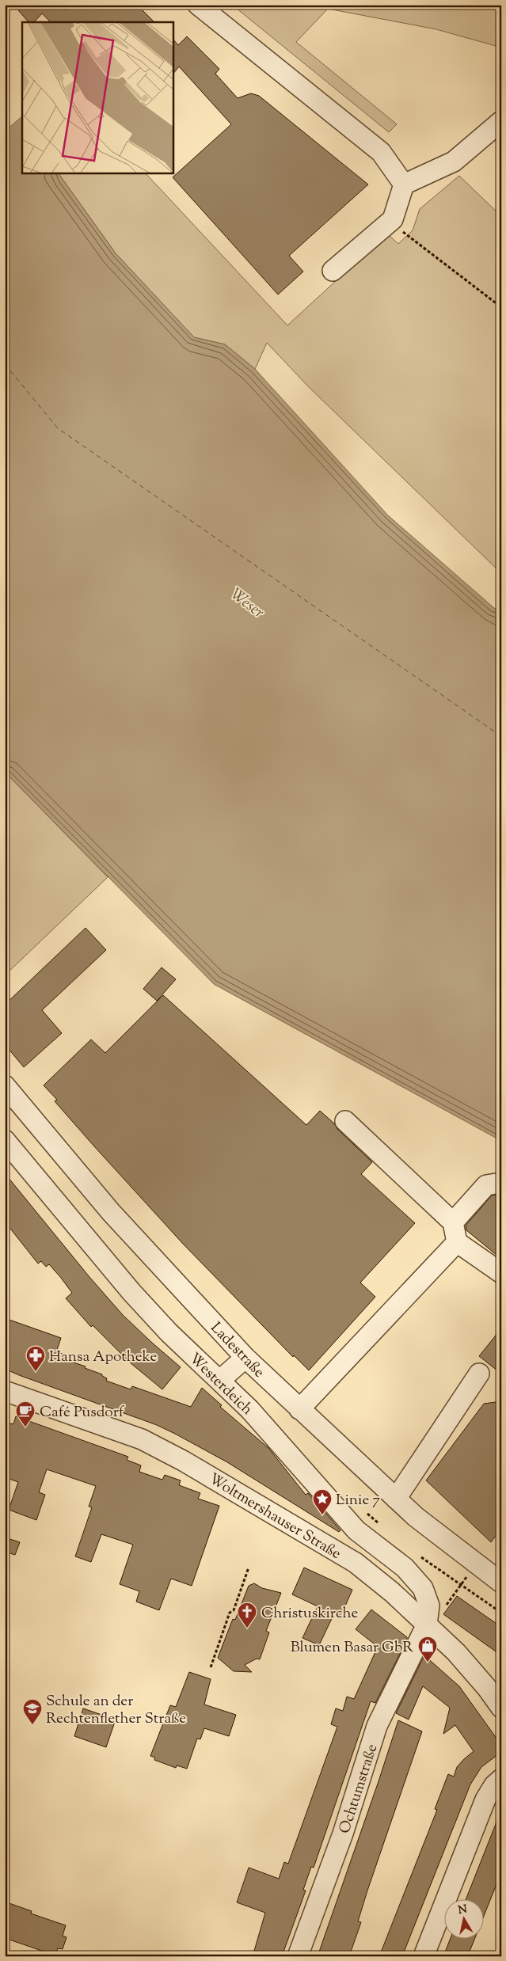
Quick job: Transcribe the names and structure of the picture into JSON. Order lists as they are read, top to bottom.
{
  "streets": {
    "street": [
      "Ladestraße",
      "Westerdeich",
      "Woltmershauser Straße",
      "Ochtumstraße"
    ]
  },
  "crossings": [
    ["Westerdeich", "Woltmershauser Straße"],
    ["Westerdeich", "Ochtumstraße"],
    ["Woltmershauser Straße", "Ochtumstraße"]
  ],
  "water": ["Weser"],
  "places": {
    "pharmacy": ["Hansa Apotheke"],
    "cafe": ["Café Pusdorf"],
    "place": ["Linie 7"],
    "church": ["Christuskirche"],
    "shop": ["Blumen Basar GbR"],
    "school or university": ["Schule an der Rechtenflether Straße"]
  },
  "north": "top"
}
